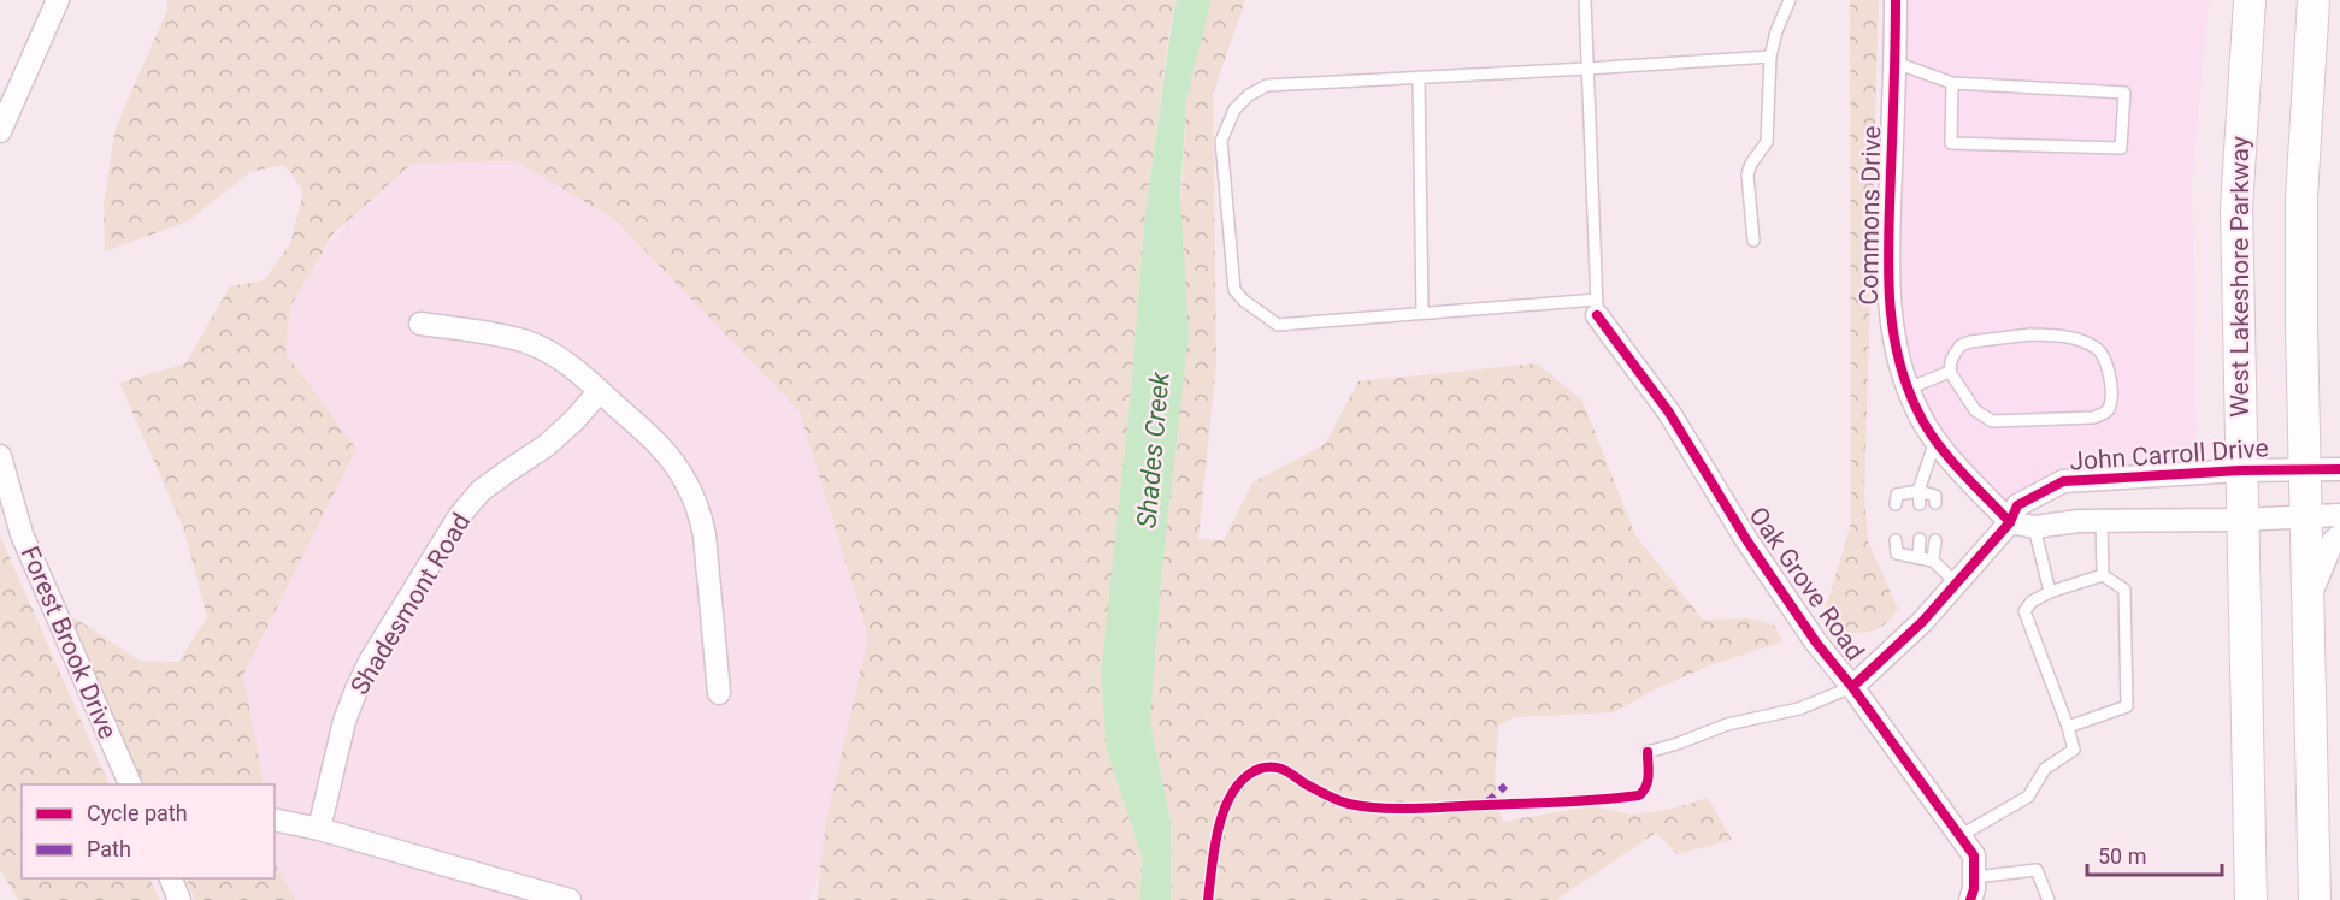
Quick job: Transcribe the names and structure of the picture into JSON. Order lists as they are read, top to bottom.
{
  "streets": {
    "main road": ["West Lakeshore Parkway"],
    "street": [
      "Commons Drive",
      "John Carroll Drive",
      "Oak Grove Road",
      "Shadesmont Road",
      "Forest Brook Drive"
    ]
  },
  "crossings": [
    ["Commons Drive", "John Carroll Drive"],
    ["Commons Drive", "Oak Grove Road"],
    ["West Lakeshore Parkway", "John Carroll Drive"],
    ["John Carroll Drive", "Oak Grove Road"]
  ],
  "water": ["Shades Creek"],
  "legend": ["Cycle path", "Path"],
  "scale_bar": "50 m"
}
